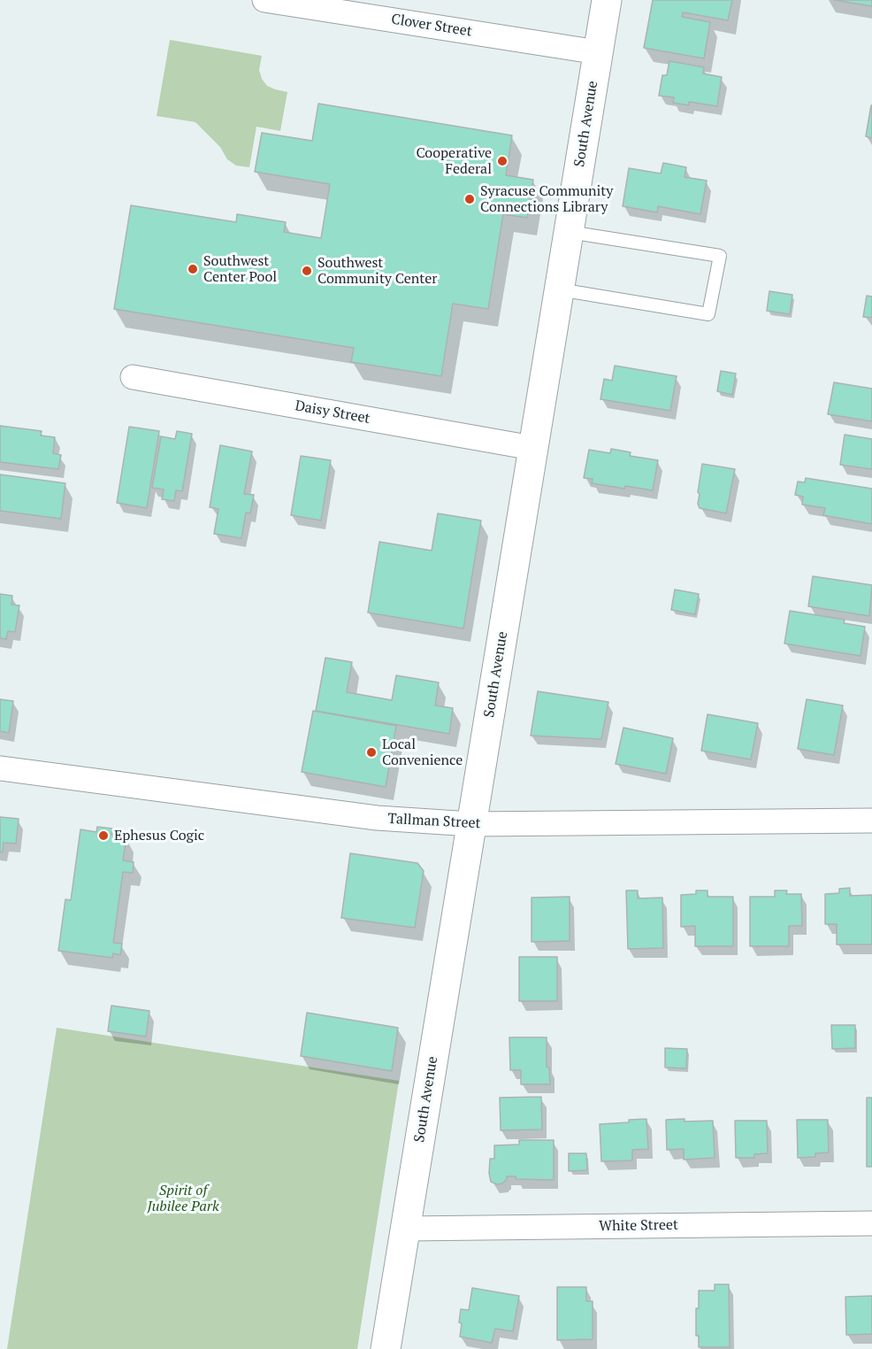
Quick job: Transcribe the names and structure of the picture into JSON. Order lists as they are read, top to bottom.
{
  "streets": {
    "main road": ["South Avenue"],
    "street": [
      "Clover Street",
      "Daisy Street",
      "Tallman Street",
      "White Street"
    ]
  },
  "crossings": [
    ["Clover Street", "South Avenue"],
    ["South Avenue", "Daisy Street"],
    ["South Avenue", "Tallman Street"],
    ["South Avenue", "White Street"]
  ],
  "parks": ["Spirit of Jubilee Park"],
  "places": [
    "Cooperative Federal",
    "Syracuse Community Connections Library",
    "Southwest Center Pool",
    "Southwest Community Center",
    "Local Convenience",
    "Ephesus Cogic"
  ]
}
